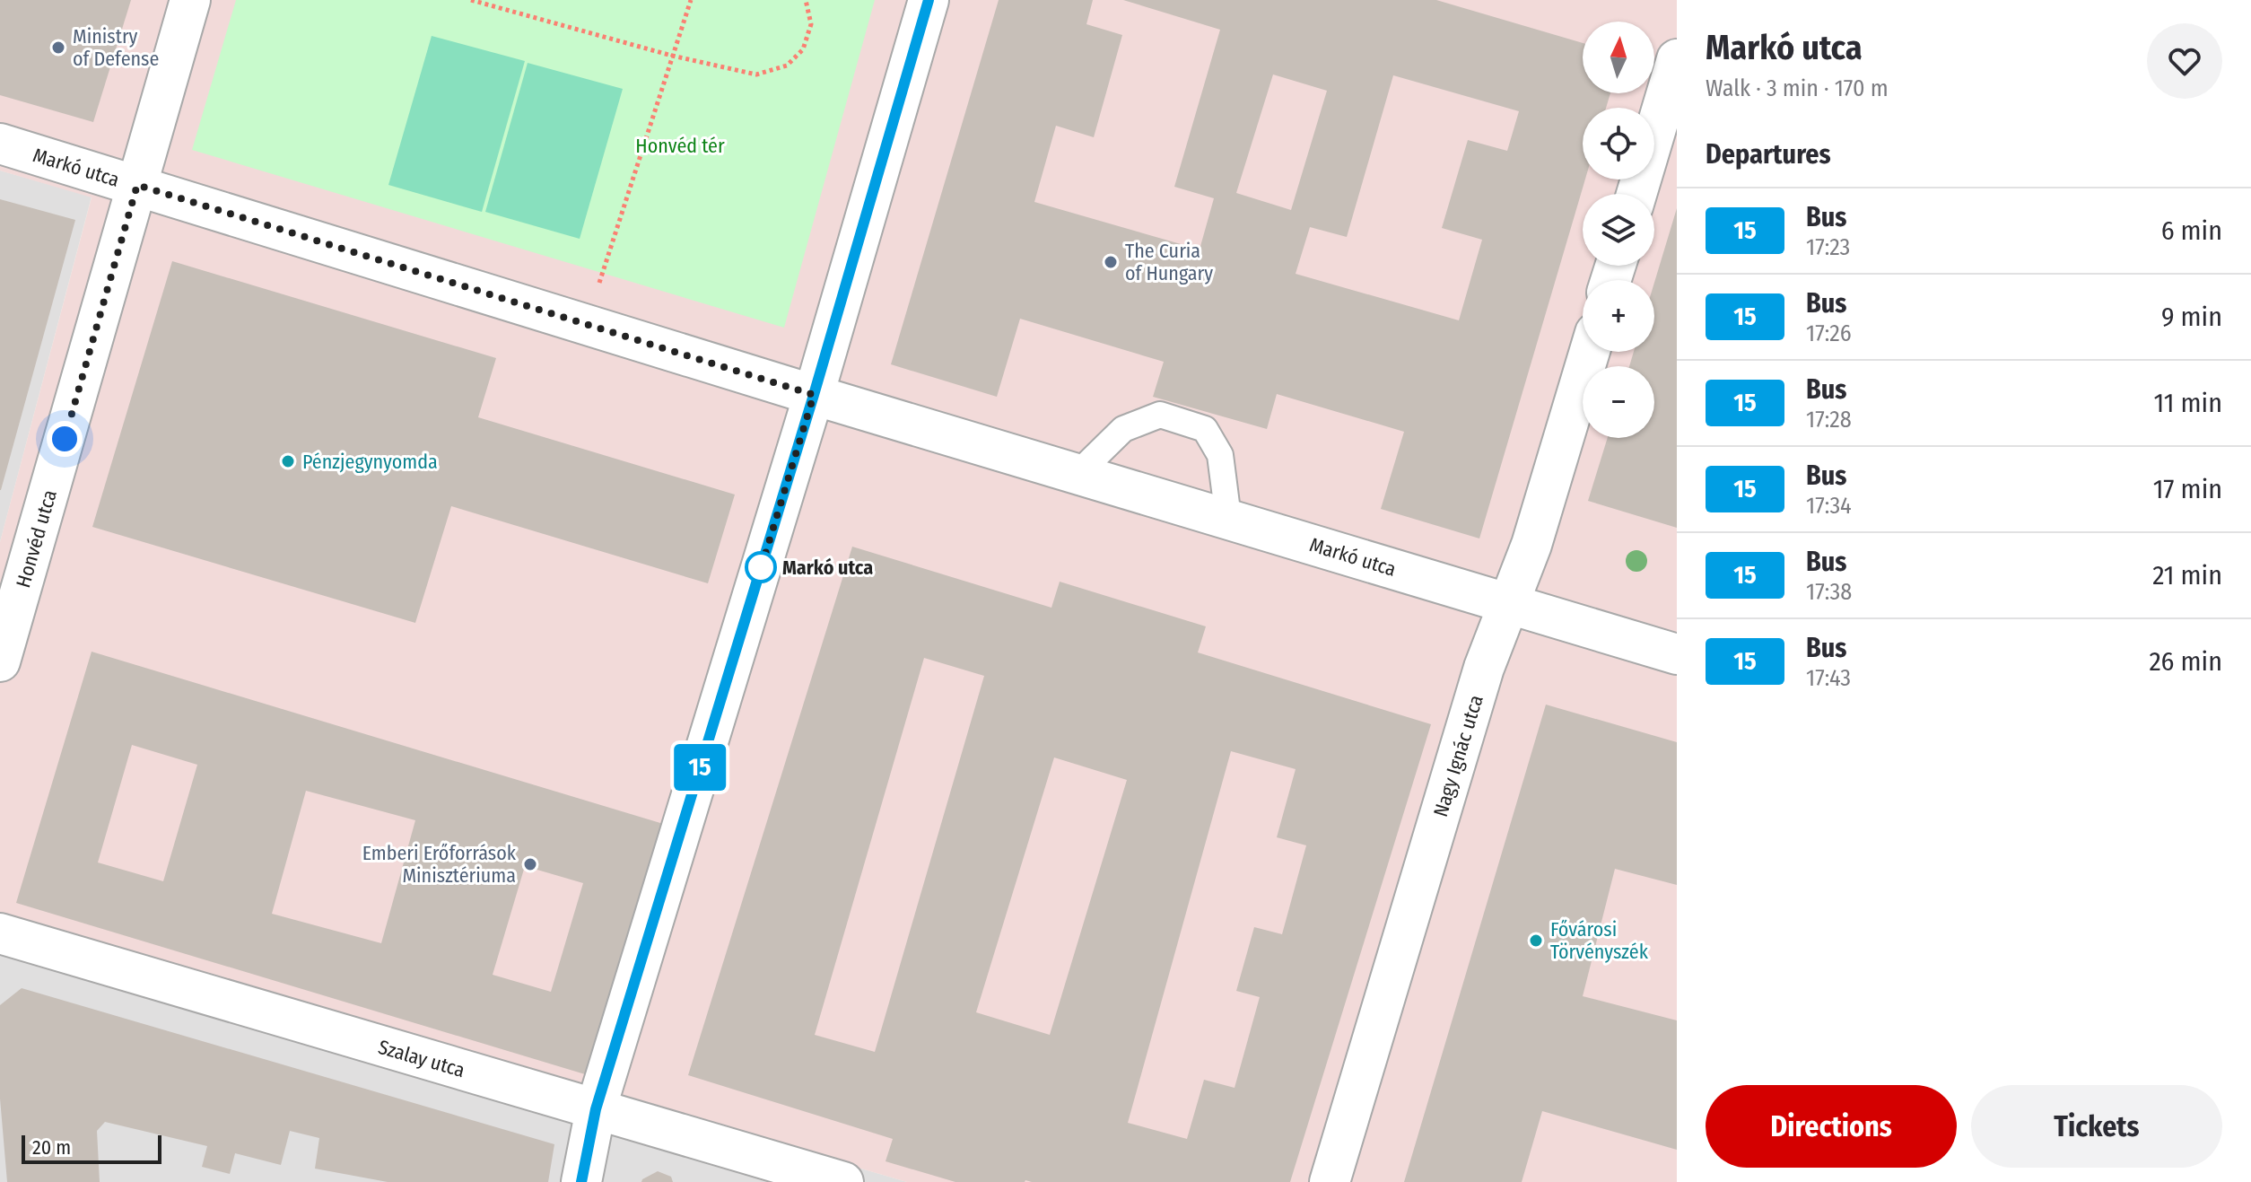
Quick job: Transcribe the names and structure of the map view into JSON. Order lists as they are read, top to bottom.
{
  "streets": {
    "street": [
      "Markó utca",
      "Honvéd utca",
      "Nagy Ignác utca",
      "Szalay utca"
    ]
  },
  "crossings": [
    ["Markó utca", "Honvéd utca"],
    ["Markó utca", "Nagy Ignác utca"]
  ],
  "parks": ["Honvéd tér"],
  "places": [
    "Ministry of Defense",
    "The Curia of Hungary",
    "Pénzjegynyomda",
    "Markó utca",
    "Emberi Erőforrások Minisztériuma",
    "Fővárosi Törvényszék"
  ],
  "lines": ["bus line 15"],
  "scale_bar": "20 m",
  "north": "top",
  "page": {
    "on_map": "15",
    "heading": [
      ["Markó utca", "Walk · 3 min · 170 m"],
      "Departures"
    ],
    "map_buttons": ["+", "−"],
    "list": [
      {
        "mark": "15",
        "name": "Bus",
        "note": "17:23",
        "value": "6 min"
      },
      {
        "mark": "15",
        "name": "Bus",
        "note": "17:26",
        "value": "9 min"
      },
      {
        "mark": "15",
        "name": "Bus",
        "note": "17:28",
        "value": "11 min"
      },
      {
        "mark": "15",
        "name": "Bus",
        "note": "17:34",
        "value": "17 min"
      },
      {
        "mark": "15",
        "name": "Bus",
        "note": "17:38",
        "value": "21 min"
      },
      {
        "mark": "15",
        "name": "Bus",
        "note": "17:43",
        "value": "26 min"
      }
    ],
    "buttons": ["Directions", "Tickets"],
    "scale": "20 m"
  }
}
